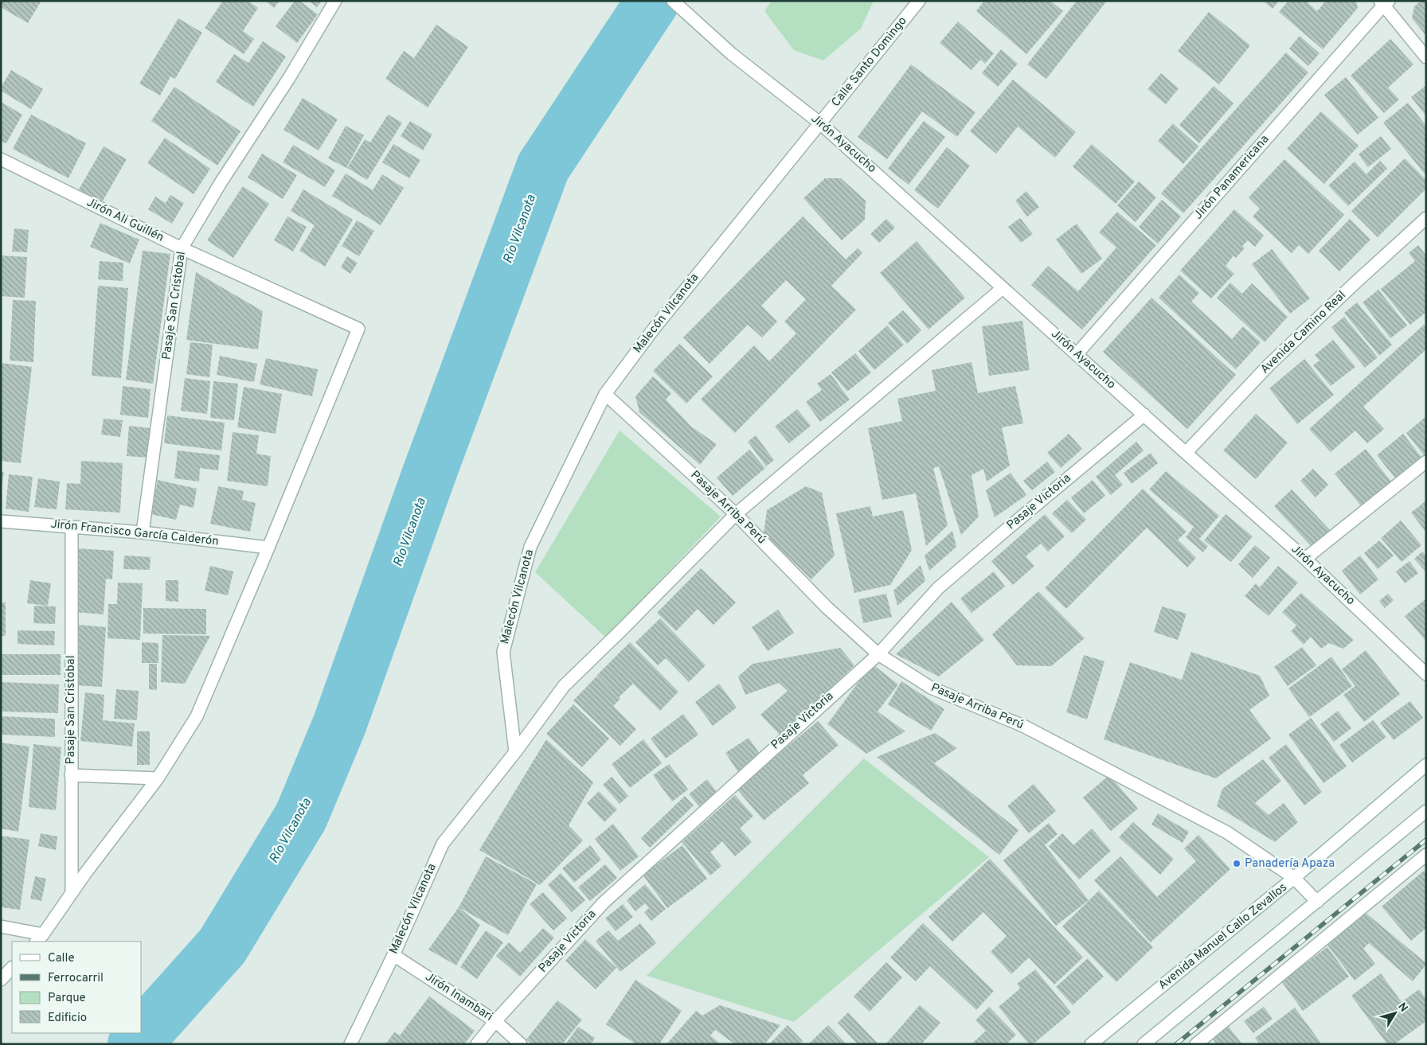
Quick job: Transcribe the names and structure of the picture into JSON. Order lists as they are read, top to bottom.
{
  "streets": {
    "street": [
      "Calle Santo Domingo",
      "Jirón Ayacucho",
      "Jirón Panamericana",
      "Jirón Ali Guillén",
      "Pasaje San Cristobal",
      "Malecón Vilcanota",
      "Avenida Camino Real",
      "Pasaje Victoria",
      "Pasaje Arriba Perú",
      "Jirón Francisco García Calderón",
      "Avenida Manuel Callo Zevallos",
      "Jirón Inambari"
    ]
  },
  "crossings": [
    ["Calle Santo Domingo", "Jirón Ayacucho"],
    ["Calle Santo Domingo", "Malecón Vilcanota"],
    ["Jirón Ayacucho", "Jirón Panamericana"],
    ["Jirón Ayacucho", "Malecón Vilcanota"],
    ["Jirón Ayacucho", "Avenida Camino Real"],
    ["Jirón Ayacucho", "Pasaje Victoria"],
    ["Jirón Ali Guillén", "Pasaje San Cristobal"],
    ["Jirón Ali Guillén", "Jirón Francisco García Calderón"],
    ["Pasaje San Cristobal", "Jirón Francisco García Calderón"],
    ["Malecón Vilcanota", "Pasaje Arriba Perú"],
    ["Malecón Vilcanota", "Jirón Inambari"],
    ["Pasaje Victoria", "Pasaje Arriba Perú"],
    ["Pasaje Victoria", "Jirón Inambari"],
    ["Pasaje Arriba Perú", "Avenida Manuel Callo Zevallos"]
  ],
  "water": ["Río Vilcanota"],
  "places": ["Panadería Apaza"],
  "legend": [
    "Calle",
    "Ferrocarril",
    "Parque",
    "Edificio"
  ],
  "north": "top right"
}
